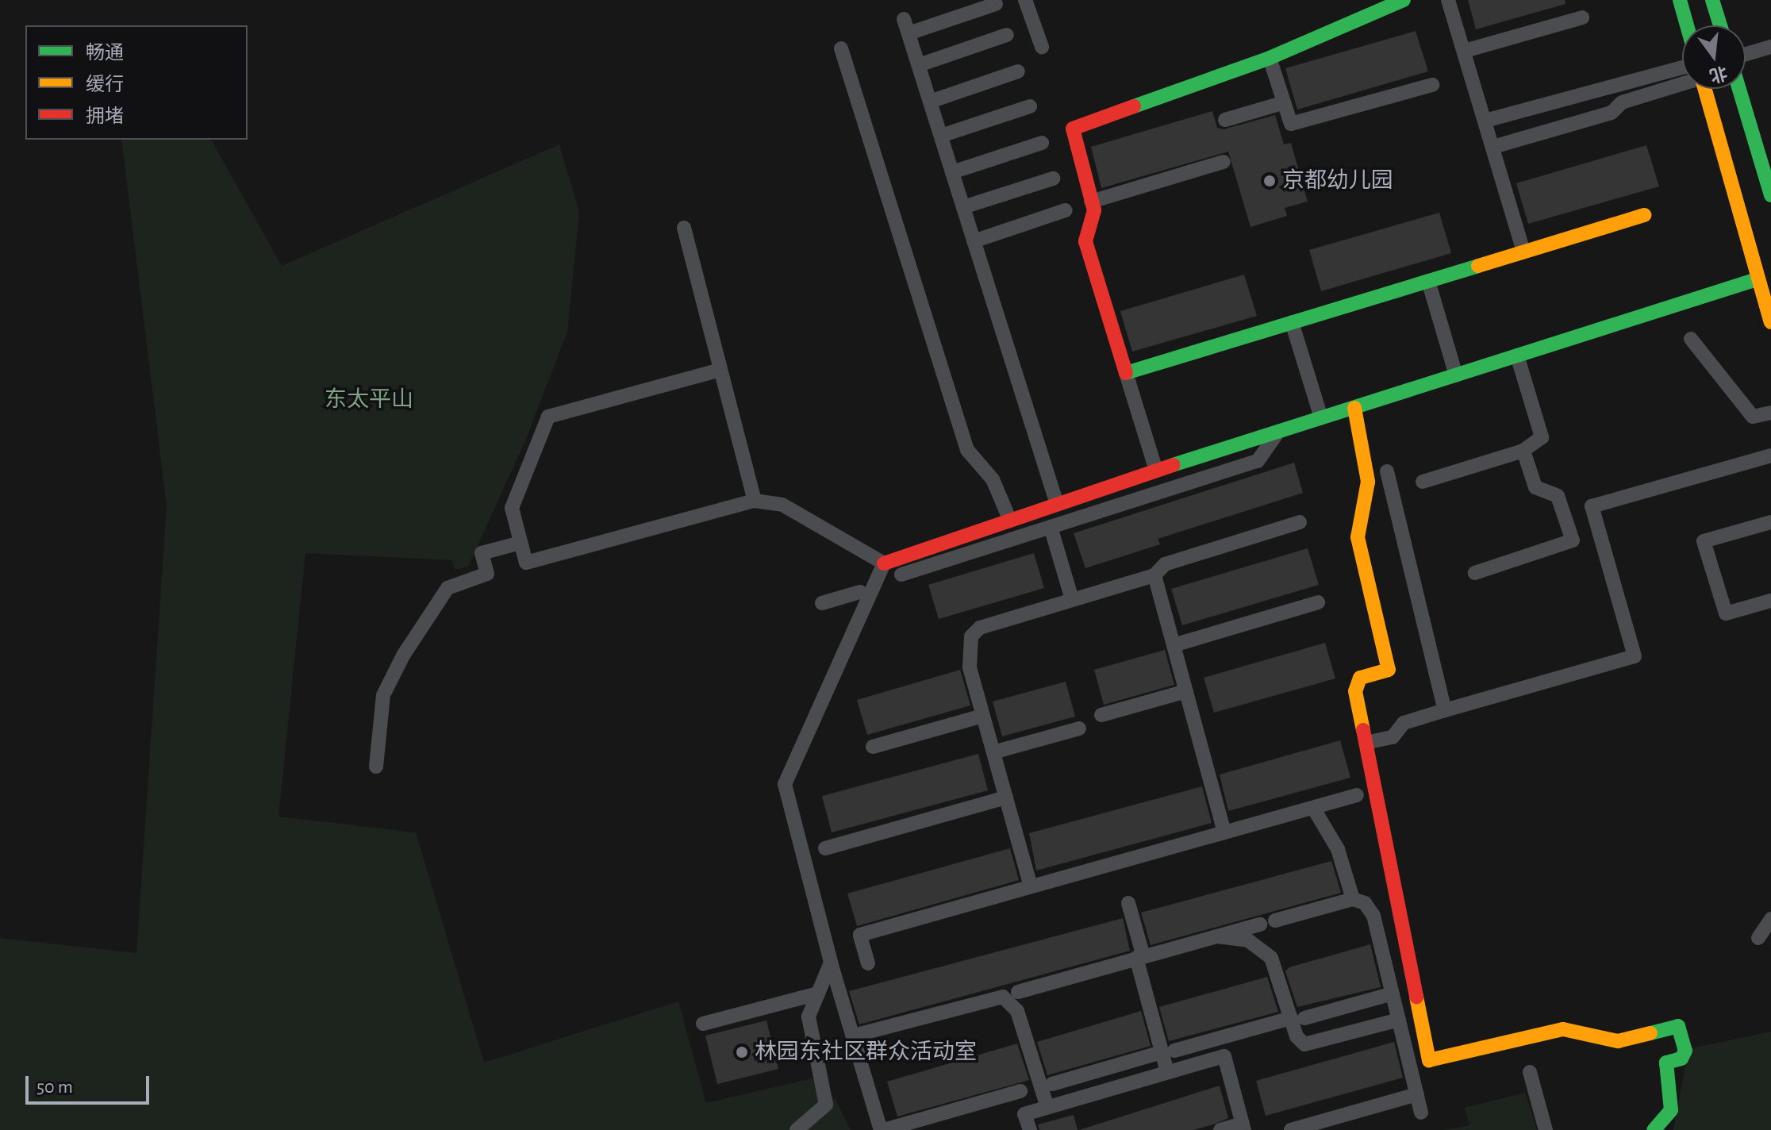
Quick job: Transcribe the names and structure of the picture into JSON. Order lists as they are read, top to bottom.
{
  "parks": ["东太平山"],
  "places": ["京都幼儿园", "林园东社区群众活动室"],
  "legend": ["畅通", "缓行", "拥堵"],
  "scale_bar": "50 m",
  "north": "bottom"
}
